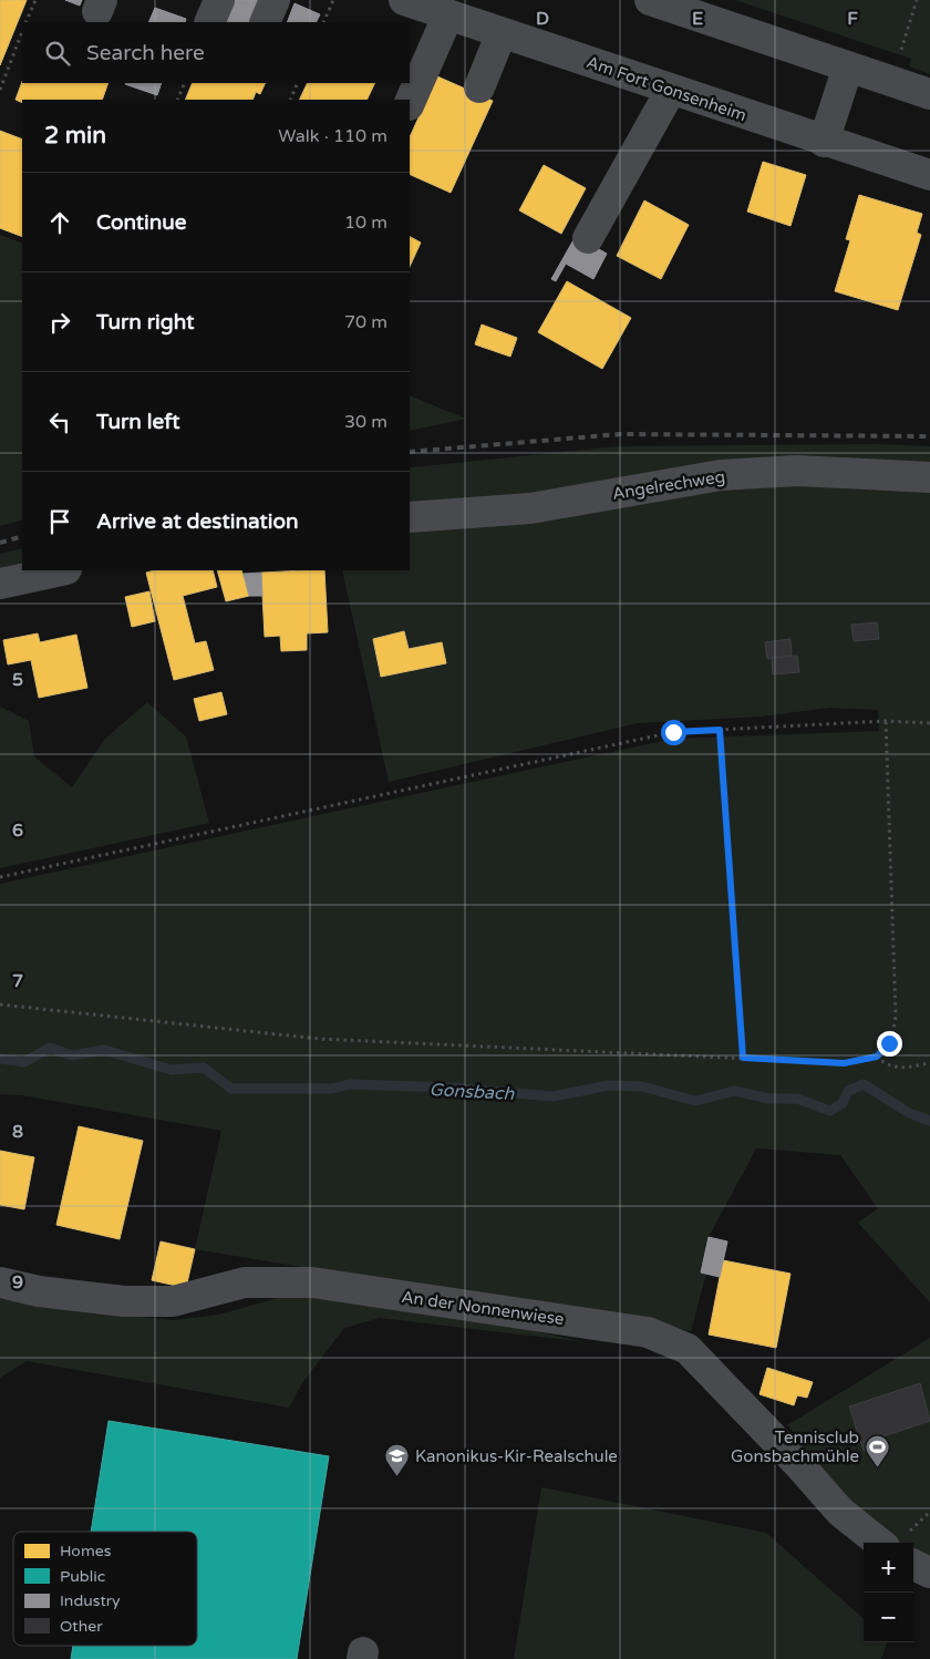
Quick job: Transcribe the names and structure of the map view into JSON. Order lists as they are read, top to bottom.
{
  "streets": {
    "street": ["Am Fort Gonsenheim", "Angelrechweg", "An der Nonnenwiese"]
  },
  "water": ["Gonsbach"],
  "places": {
    "sports": ["Tennisclub Gonsbachmühle"],
    "school or university": ["Kanonikus-Kir-Realschule"]
  },
  "legend": [
    "Homes",
    "Public",
    "Industry",
    "Other"
  ],
  "page": {
    "search": "Search here",
    "heading": ["2 min", "Walk · 110 m"],
    "list": [
      ["Continue", "10 m"],
      ["Turn right", "70 m"],
      ["Turn left", "30 m"],
      "Arrive at destination"
    ],
    "map_buttons": ["+", "−"]
  },
  "grid": {
    "columns": ["D", "E", "F"],
    "rows": [
      "5",
      "6",
      "7",
      "8",
      "9"
    ]
  }
}
